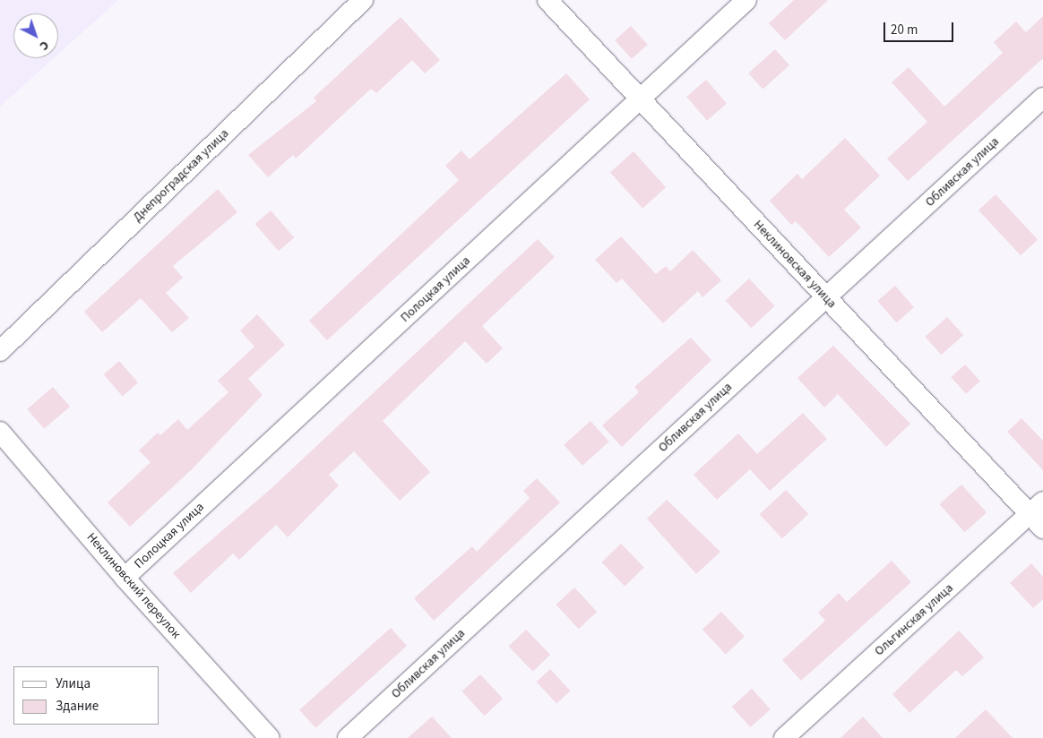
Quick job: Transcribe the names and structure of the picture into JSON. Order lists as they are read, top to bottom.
{
  "streets": {
    "street": [
      "Обливская улица",
      "Днепроградская улица",
      "Неклиновская улица",
      "Полоцкая улица",
      "Неклиновский переулок",
      "Ольгинская улица"
    ]
  },
  "crossings": [
    ["Обливская улица", "Неклиновская улица"],
    ["Неклиновская улица", "Полоцкая улица"],
    ["Неклиновская улица", "Ольгинская улица"],
    ["Полоцкая улица", "Неклиновский переулок"]
  ],
  "legend": ["Улица", "Здание"],
  "scale_bar": "20 m",
  "north": "bottom right"
}
